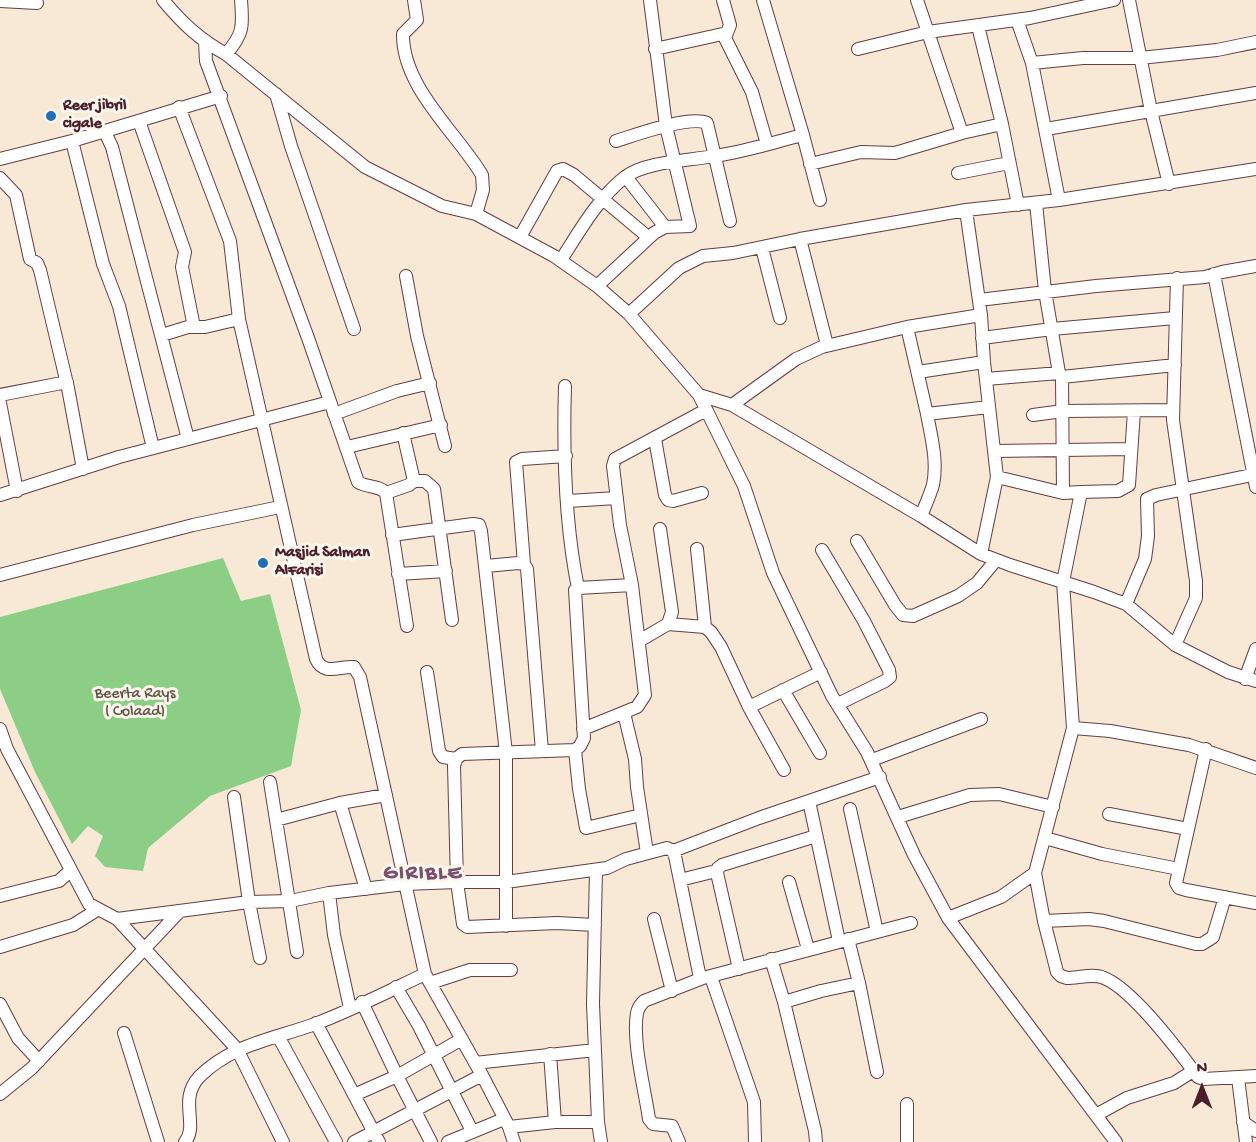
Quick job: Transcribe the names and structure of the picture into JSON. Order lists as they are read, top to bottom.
{
  "districts": ["GIRIBLE"],
  "parks": ["Beerta Rays ( Colaad)"],
  "places": ["Reer jibril cigale", "Masjid Salman AlFarisi"],
  "north": "top"
}
